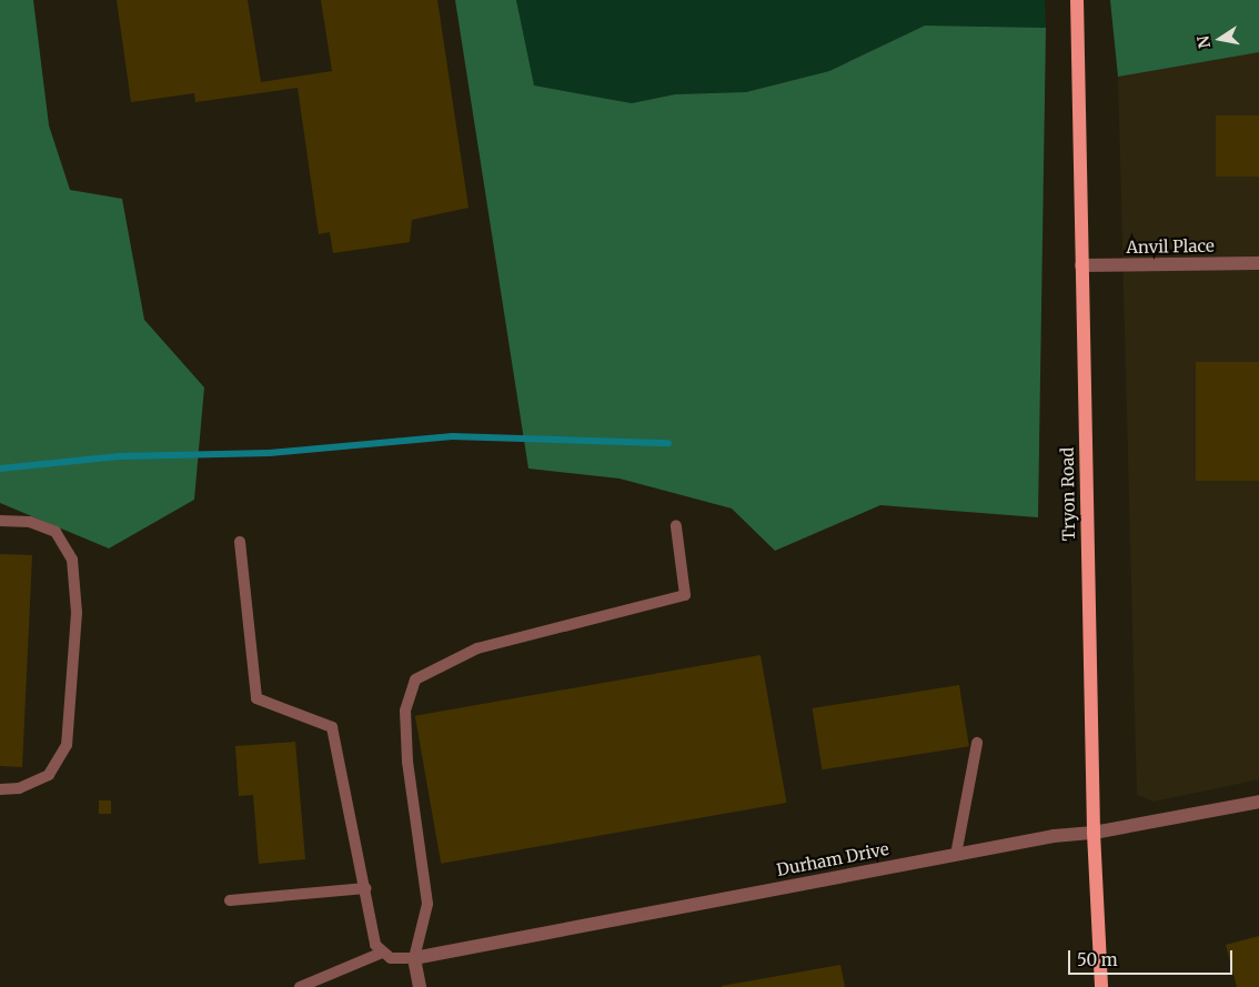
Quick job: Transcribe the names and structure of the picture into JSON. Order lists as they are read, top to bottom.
{
  "streets": {
    "main road": ["Tryon Road"],
    "street": ["Anvil Place", "Durham Drive"]
  },
  "crossings": [
    ["Anvil Place", "Tryon Road"],
    ["Tryon Road", "Durham Drive"]
  ],
  "scale_bar": "50 m",
  "north": "left"
}
